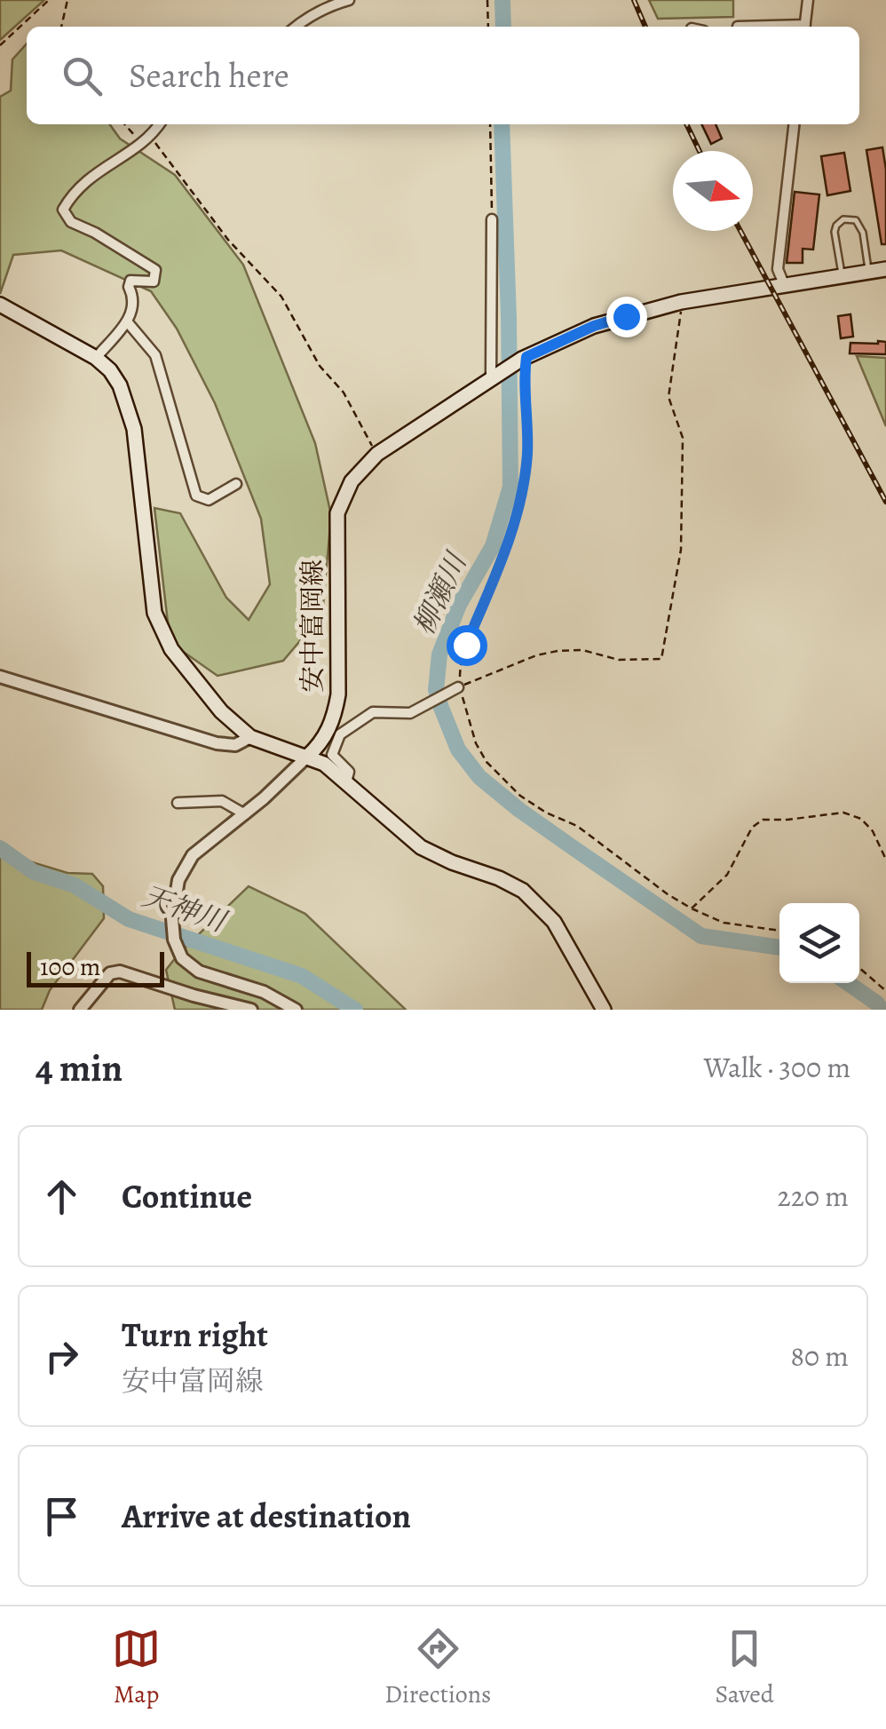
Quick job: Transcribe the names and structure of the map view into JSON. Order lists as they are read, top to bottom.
{
  "streets": {
    "main road": ["安中富岡線"]
  },
  "water": ["柳瀬川", "天神川"],
  "scale_bar": "100 m",
  "north": "right",
  "page": {
    "search": "Search here",
    "scale": "100 m",
    "heading": ["4 min", "Walk · 300 m"],
    "list": [
      ["Continue", "220 m"],
      ["Turn right", "安中富岡線", "80 m"],
      "Arrive at destination"
    ],
    "nav": ["Map", "Directions", "Saved"]
  }
}
